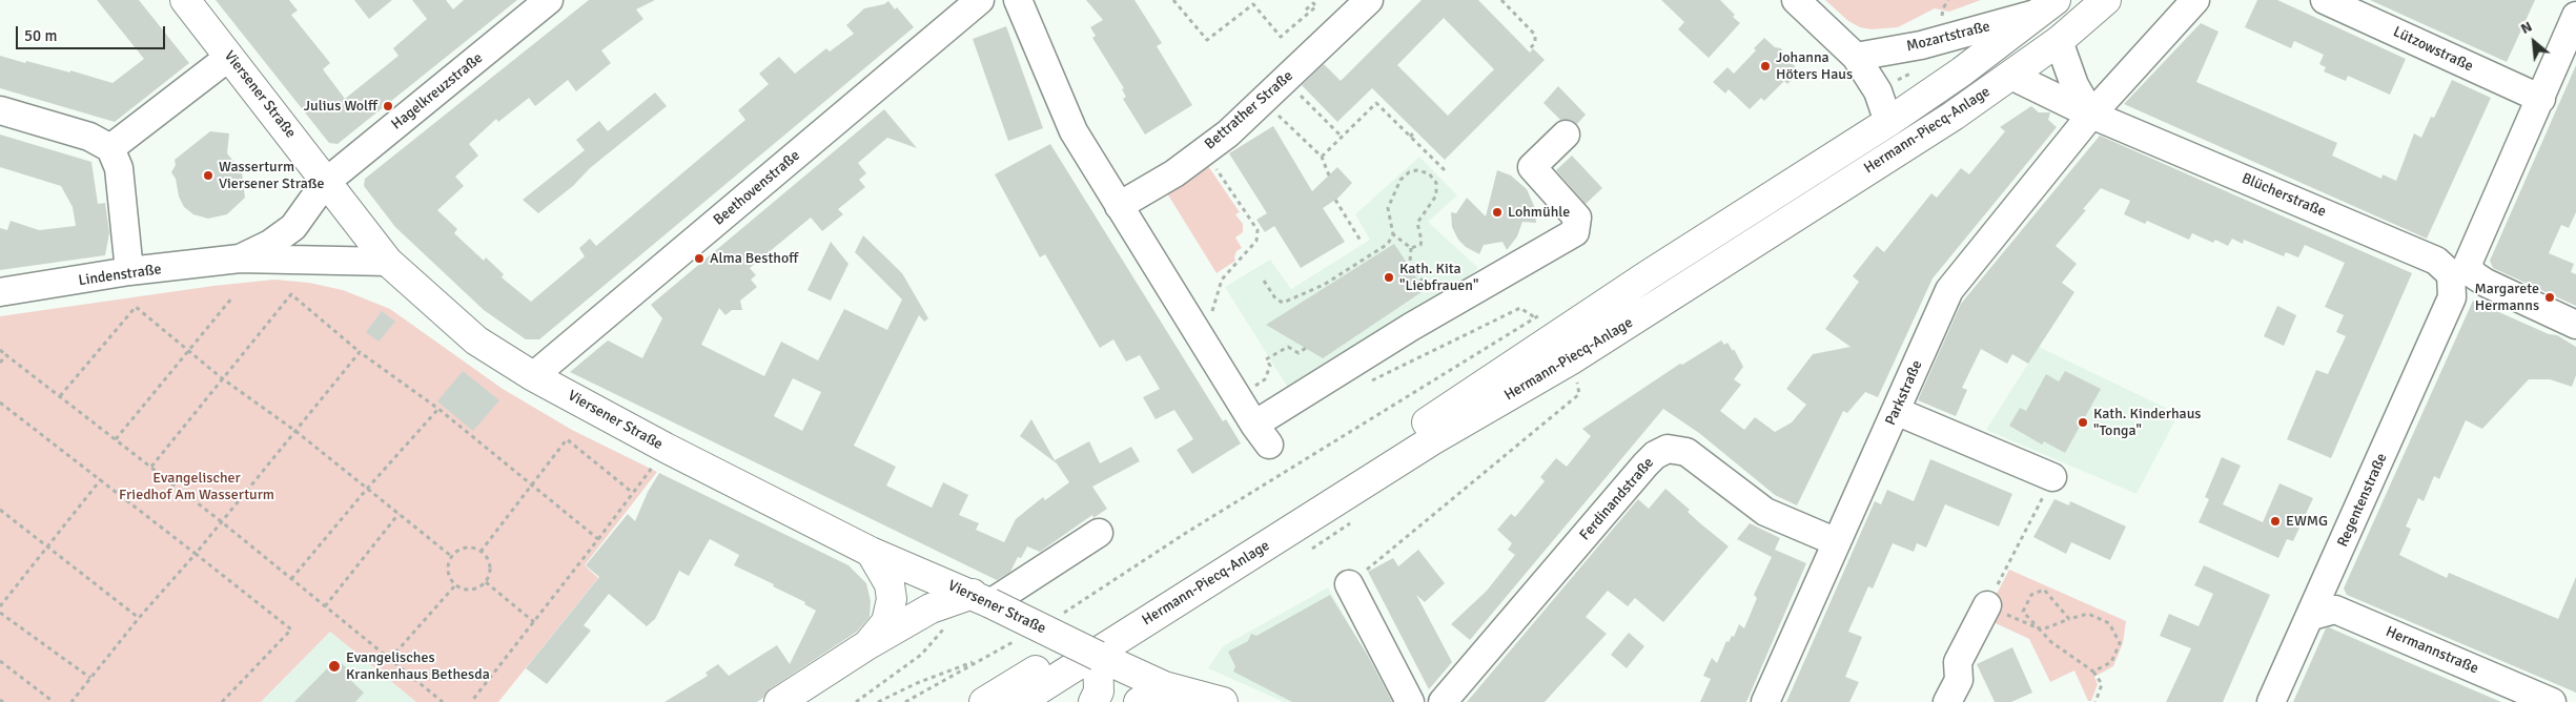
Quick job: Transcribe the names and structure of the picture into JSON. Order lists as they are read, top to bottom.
{
  "streets": {
    "main road": ["Viersener Straße", "Hermann-Piecq-Anlage"],
    "street": [
      "Mozartstraße",
      "Lützowstraße",
      "Hagelkreuzstraße",
      "Bettrather Straße",
      "Beethovenstraße",
      "Blücherstraße",
      "Lindenstraße",
      "Parkstraße",
      "Ferdinandstraße",
      "Regentenstraße",
      "Hermannstraße"
    ]
  },
  "crossings": [
    ["Mozartstraße", "Hermann-Piecq-Anlage"],
    ["Hagelkreuzstraße", "Viersener Straße"],
    ["Hagelkreuzstraße", "Lindenstraße"],
    ["Viersener Straße", "Beethovenstraße"],
    ["Viersener Straße", "Lindenstraße"],
    ["Hermann-Piecq-Anlage", "Blücherstraße"],
    ["Blücherstraße", "Parkstraße"],
    ["Blücherstraße", "Regentenstraße"],
    ["Parkstraße", "Ferdinandstraße"],
    ["Regentenstraße", "Hermannstraße"]
  ],
  "parks": ["Evangelischer Friedhof Am Wasserturm"],
  "places": [
    "Johanna Höters Haus",
    "Julius Wolff",
    "Wasserturm Viersener Straße",
    "Lohmühle",
    "Alma Besthoff",
    "Kath. Kita \"Liebfrauen\"",
    "Margarete Hermanns",
    "Kath. Kinderhaus \"Tonga\"",
    "EWMG",
    "Evangelisches Krankenhaus Bethesda"
  ],
  "scale_bar": "50 m",
  "north": "top left"
}
